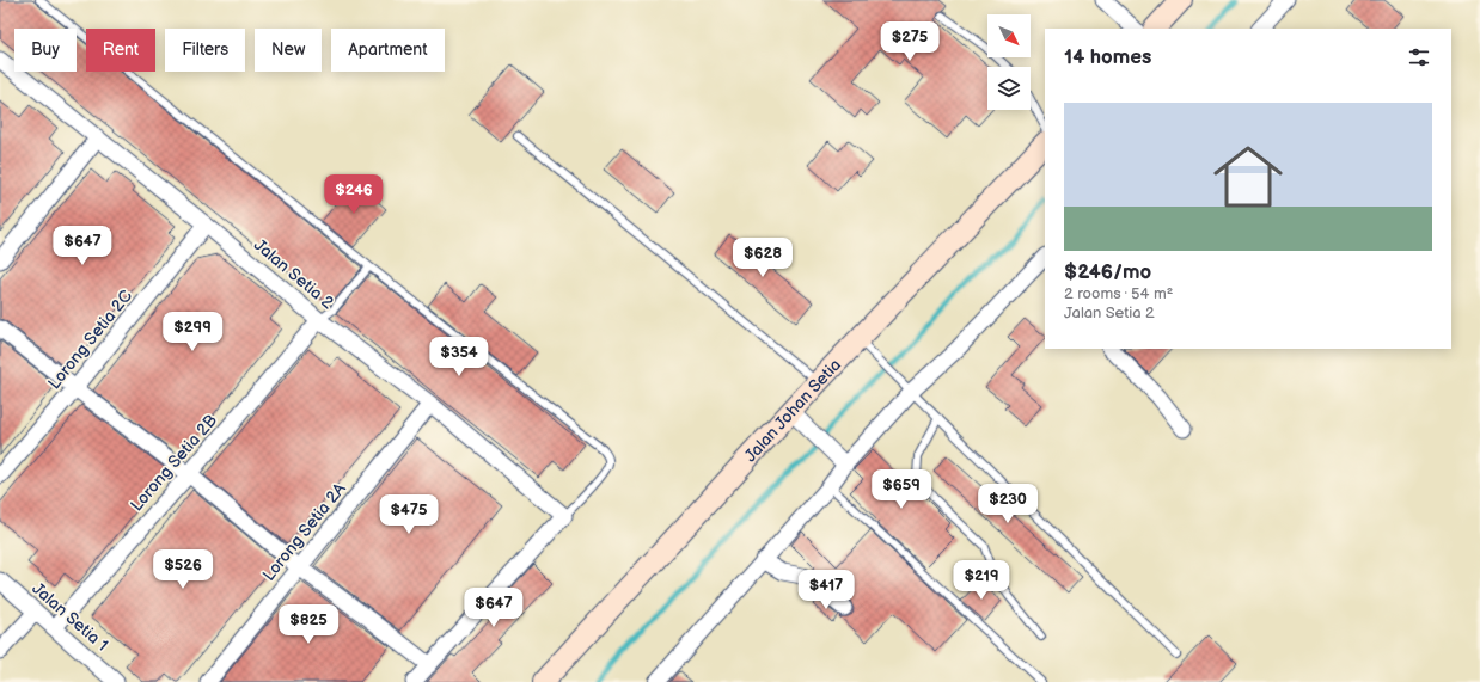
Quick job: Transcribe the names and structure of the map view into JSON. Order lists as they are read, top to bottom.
{
  "streets": {
    "main road": ["Jalan Johan Setia"],
    "street": [
      "Jalan Setia 2",
      "Lorong Setia 2C",
      "Lorong Setia 2B",
      "Lorong Setia 2A",
      "Jalan Setia 1"
    ]
  },
  "crossings": [
    ["Jalan Setia 2", "Lorong Setia 2C"],
    ["Jalan Setia 2", "Lorong Setia 2B"],
    ["Jalan Setia 2", "Lorong Setia 2A"],
    ["Lorong Setia 2B", "Jalan Setia 1"]
  ],
  "north": "bottom right",
  "page": {
    "price": [
      "$275",
      "$246",
      "$647",
      "$628",
      "$299",
      "$354",
      "$659",
      "$230",
      "$475",
      "$526",
      "$219",
      "$417",
      "$647",
      "$825"
    ],
    "chip": [
      "Buy",
      "Rent",
      "Filters",
      "New",
      "Apartment"
    ],
    "heading": "14 homes",
    "list": [
      {
        "name": "$246/mo",
        "note": "2 rooms · 54 m² · Jalan Setia 2"
      }
    ]
  }
}
